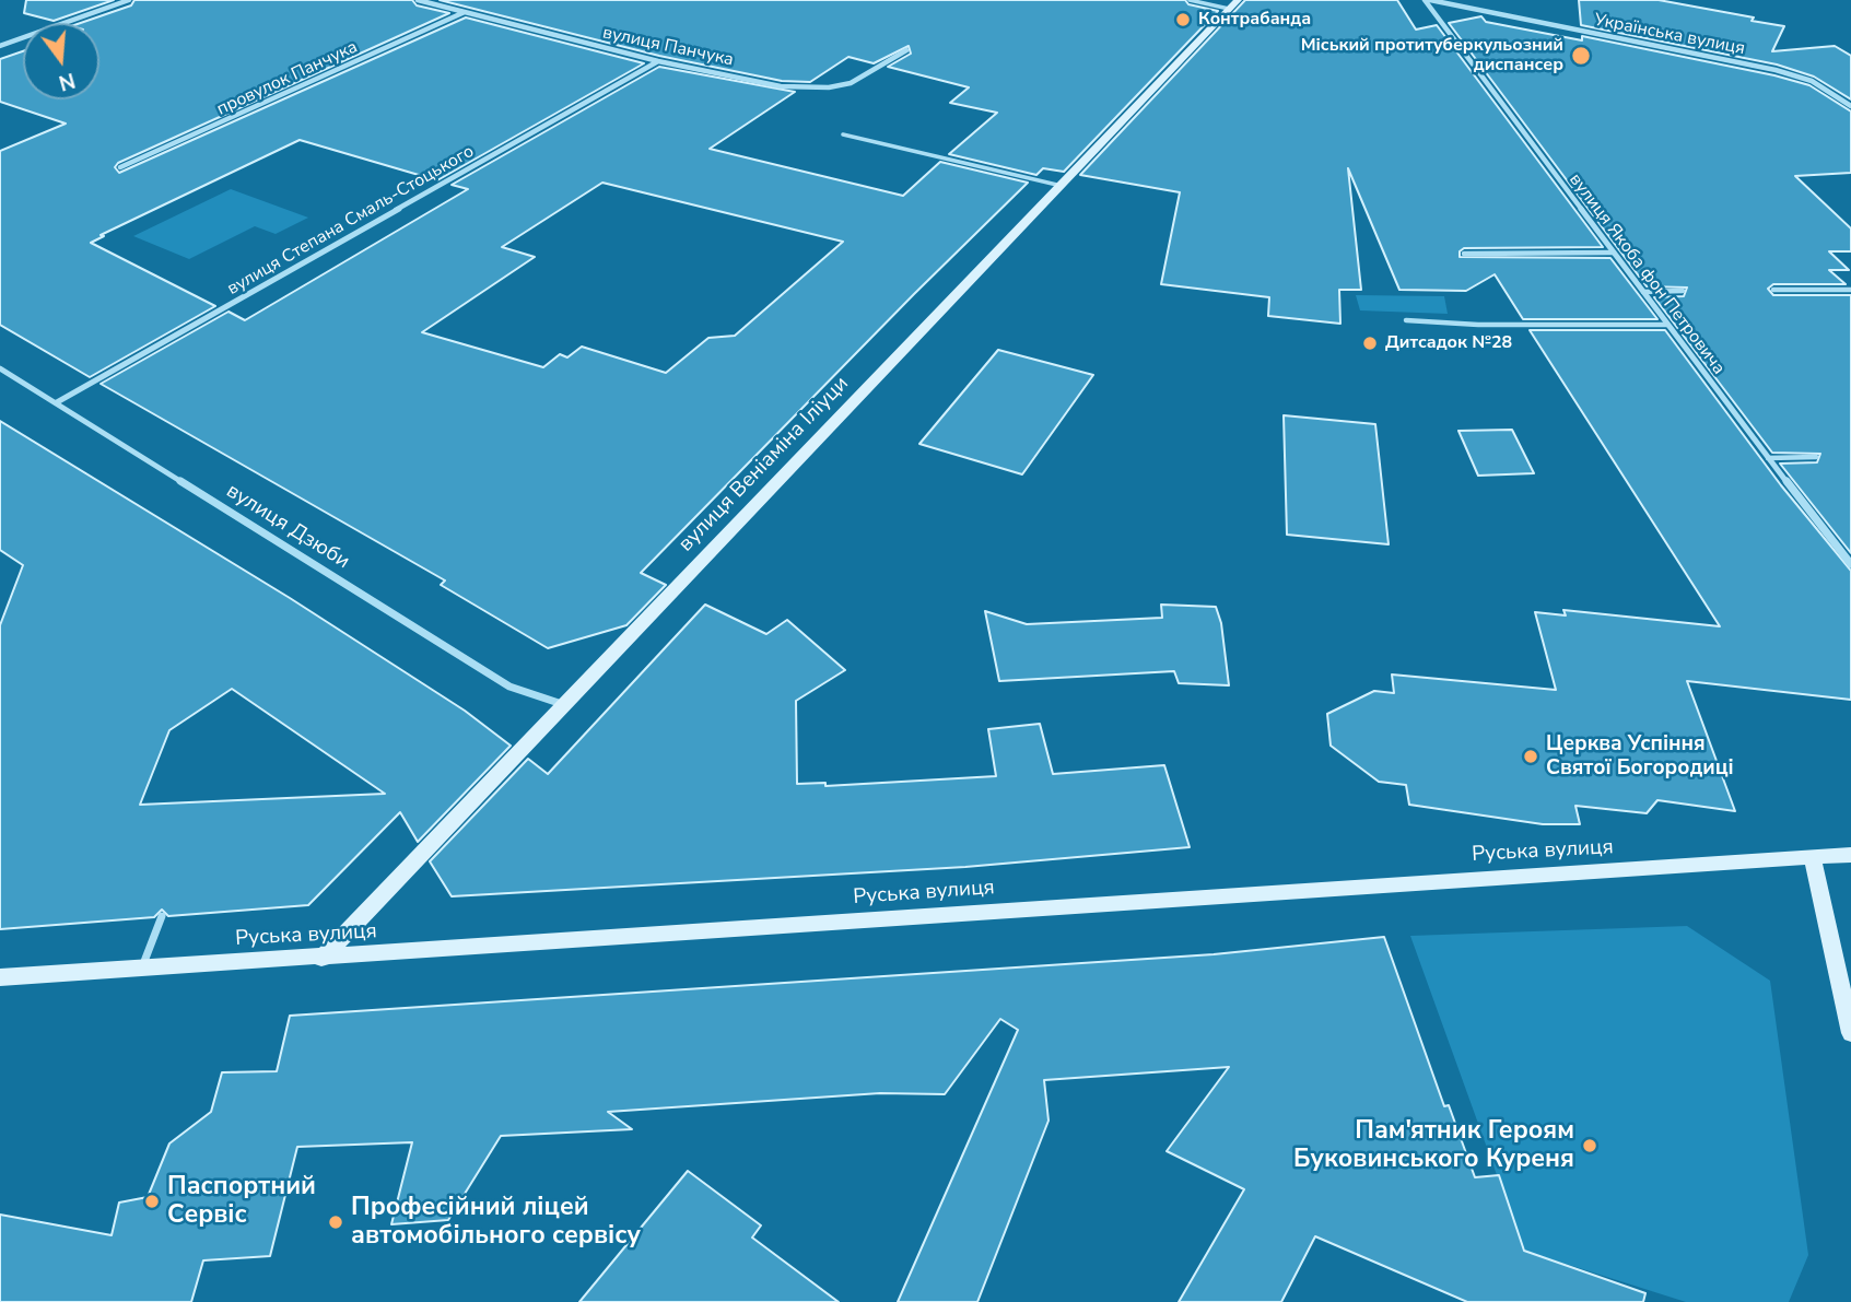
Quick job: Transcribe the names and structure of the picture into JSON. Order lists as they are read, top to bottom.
{
  "streets": {
    "street": [
      "Українська вулиця",
      "вулиця Панчука",
      "провулок Панчука",
      "вулиця Степана Смаль-Стоцького",
      "вулиця Якоба фон Петровича",
      "вулиця Веніаміна Іліуци",
      "вулиця Дзюби",
      "Руська вулиця"
    ]
  },
  "crossings": [
    ["вулиця Панчука", "провулок Панчука"],
    ["вулиця Панчука", "вулиця Степана Смаль-Стоцького"],
    ["вулиця Степана Смаль-Стоцького", "вулиця Дзюби"],
    ["вулиця Веніаміна Іліуци", "вулиця Дзюби"],
    ["вулиця Веніаміна Іліуци", "Руська вулиця"]
  ],
  "places": [
    "Контрабанда",
    "Міський протитуберкульозний диспансер",
    "Дитсадок №28",
    "Церква Успіння Святої Богородиці",
    "Пам'ятник Героям Буковинського Куреня",
    "Паспортний Сервіс",
    "Професійний ліцей автомобільного сервісу"
  ],
  "north": "bottom"
}
